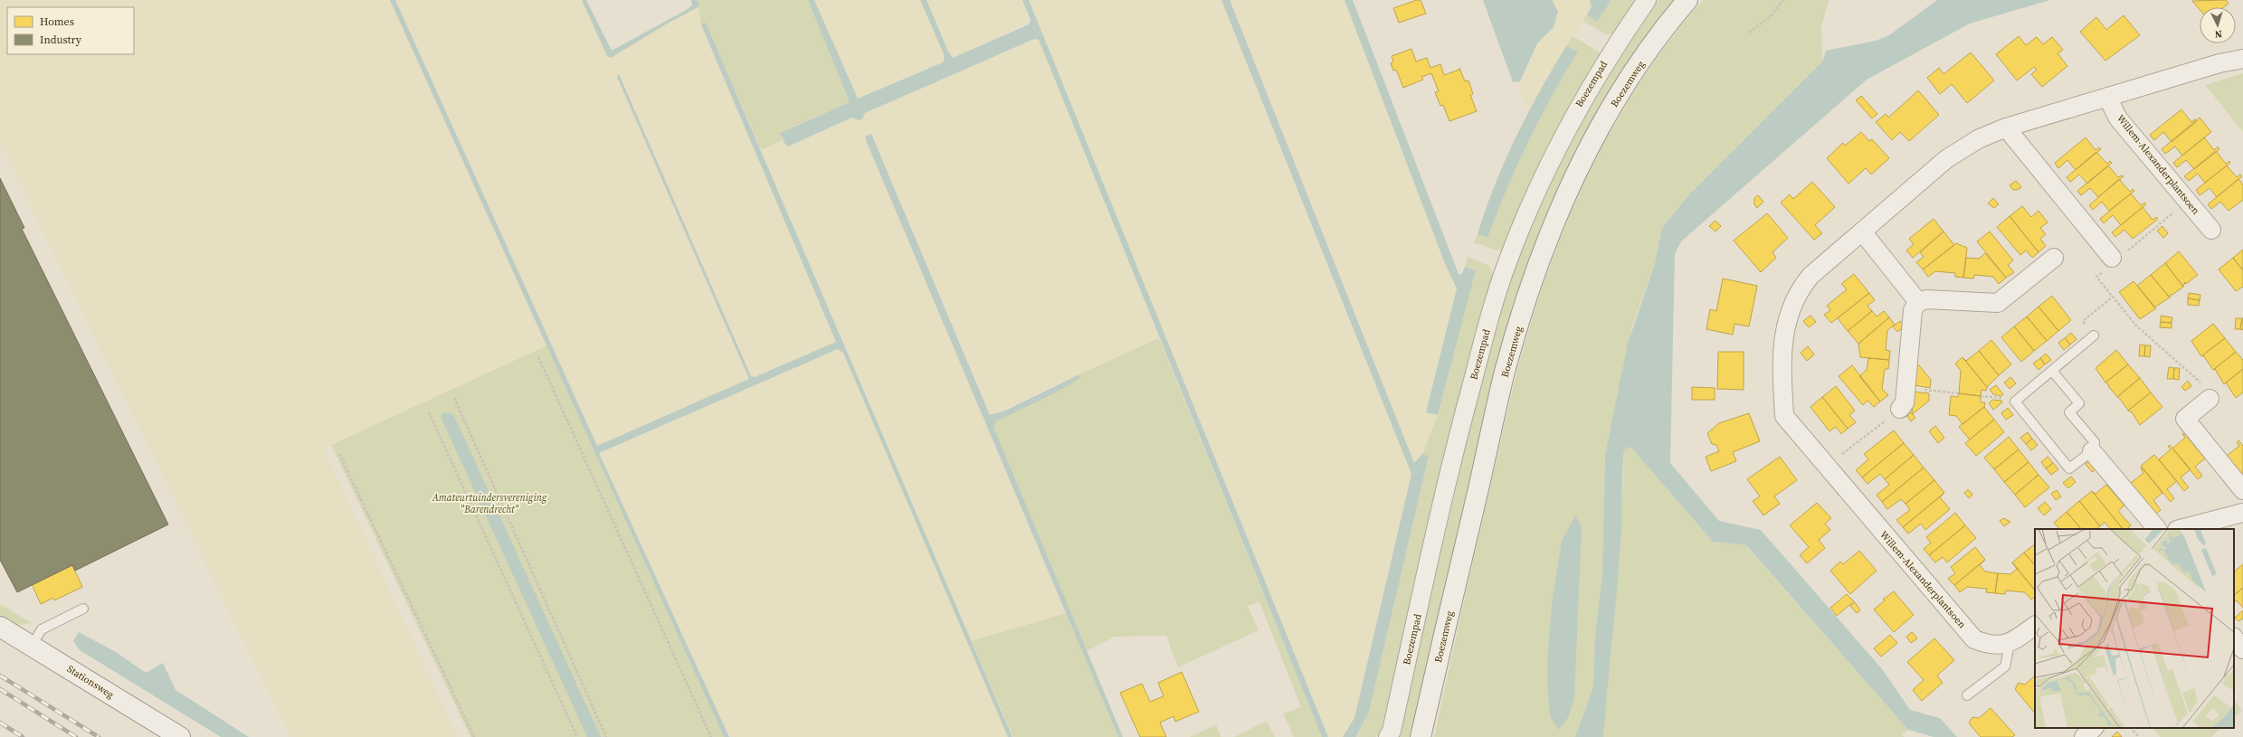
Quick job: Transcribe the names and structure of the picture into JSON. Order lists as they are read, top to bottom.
{
  "streets": {
    "main road": ["Boezemweg", "Stationsweg"],
    "street": ["Boezempad", "Willem-Alexanderplantsoen"]
  },
  "parks": ["Amateurtuindersvereniging \"Barendrecht\""],
  "legend": ["Homes", "Industry"],
  "north": "bottom"
}
